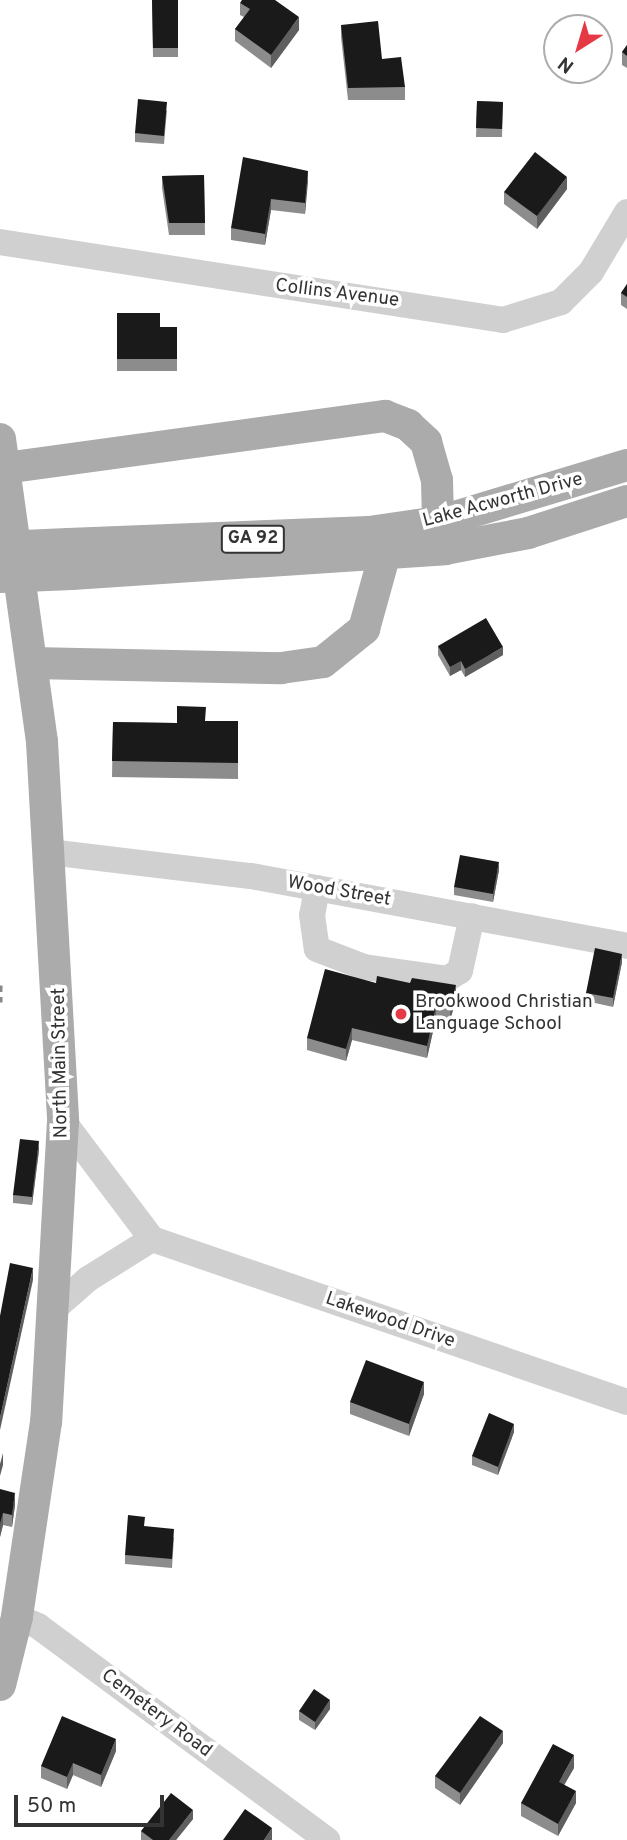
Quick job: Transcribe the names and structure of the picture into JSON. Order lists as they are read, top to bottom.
{
  "streets": {
    "main road": ["Lake Acworth Drive", "GA 92", "North Main Street"],
    "street": [
      "Collins Avenue",
      "Wood Street",
      "Lakewood Drive",
      "Cemetery Road"
    ]
  },
  "crossings": [
    ["Wood Street", "North Main Street"],
    ["North Main Street", "Cemetery Road"]
  ],
  "places": ["Brookwood Christian Language School"],
  "scale_bar": "50 m",
  "north": "bottom left"
}
